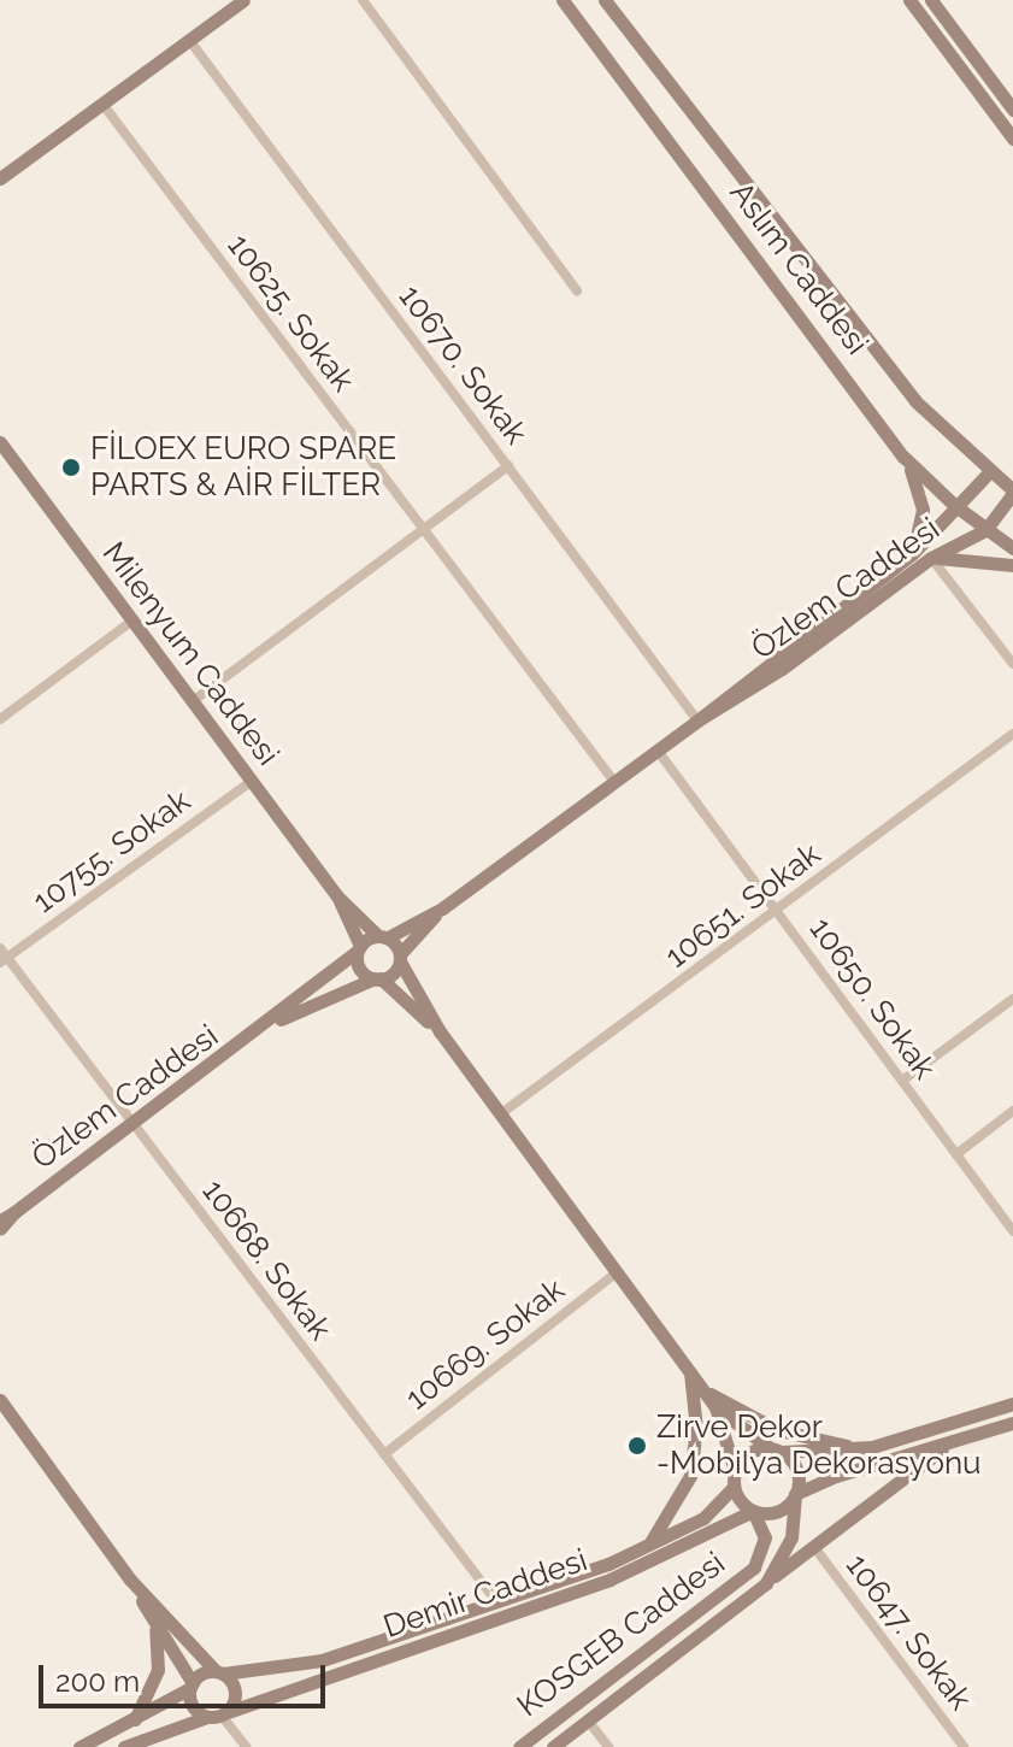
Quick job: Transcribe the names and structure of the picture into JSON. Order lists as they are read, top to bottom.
{
  "streets": {
    "street": [
      "Aslım Caddesi",
      "10625. Sokak",
      "10670. Sokak",
      "Özlem Caddesi",
      "Milenyum Caddesi",
      "10755. Sokak",
      "10651. Sokak",
      "10650. Sokak",
      "10668. Sokak",
      "10669. Sokak",
      "Demir Caddesi",
      "10647. Sokak",
      "KOSGEB Caddesi"
    ]
  },
  "crossings": [
    ["Aslım Caddesi", "Özlem Caddesi"],
    ["10625. Sokak", "Özlem Caddesi"],
    ["10670. Sokak", "Özlem Caddesi"],
    ["Özlem Caddesi", "10650. Sokak"],
    ["Özlem Caddesi", "10668. Sokak"],
    ["Milenyum Caddesi", "10755. Sokak"],
    ["10755. Sokak", "10668. Sokak"],
    ["10651. Sokak", "10650. Sokak"],
    ["10668. Sokak", "10669. Sokak"],
    ["10668. Sokak", "Demir Caddesi"],
    ["Demir Caddesi", "KOSGEB Caddesi"],
    ["10647. Sokak", "KOSGEB Caddesi"]
  ],
  "places": ["FİLOEX EURO SPARE PARTS & AİR FİLTER", "Zirve Dekor -Mobilya Dekorasyonu"],
  "scale_bar": "200 m"
}
